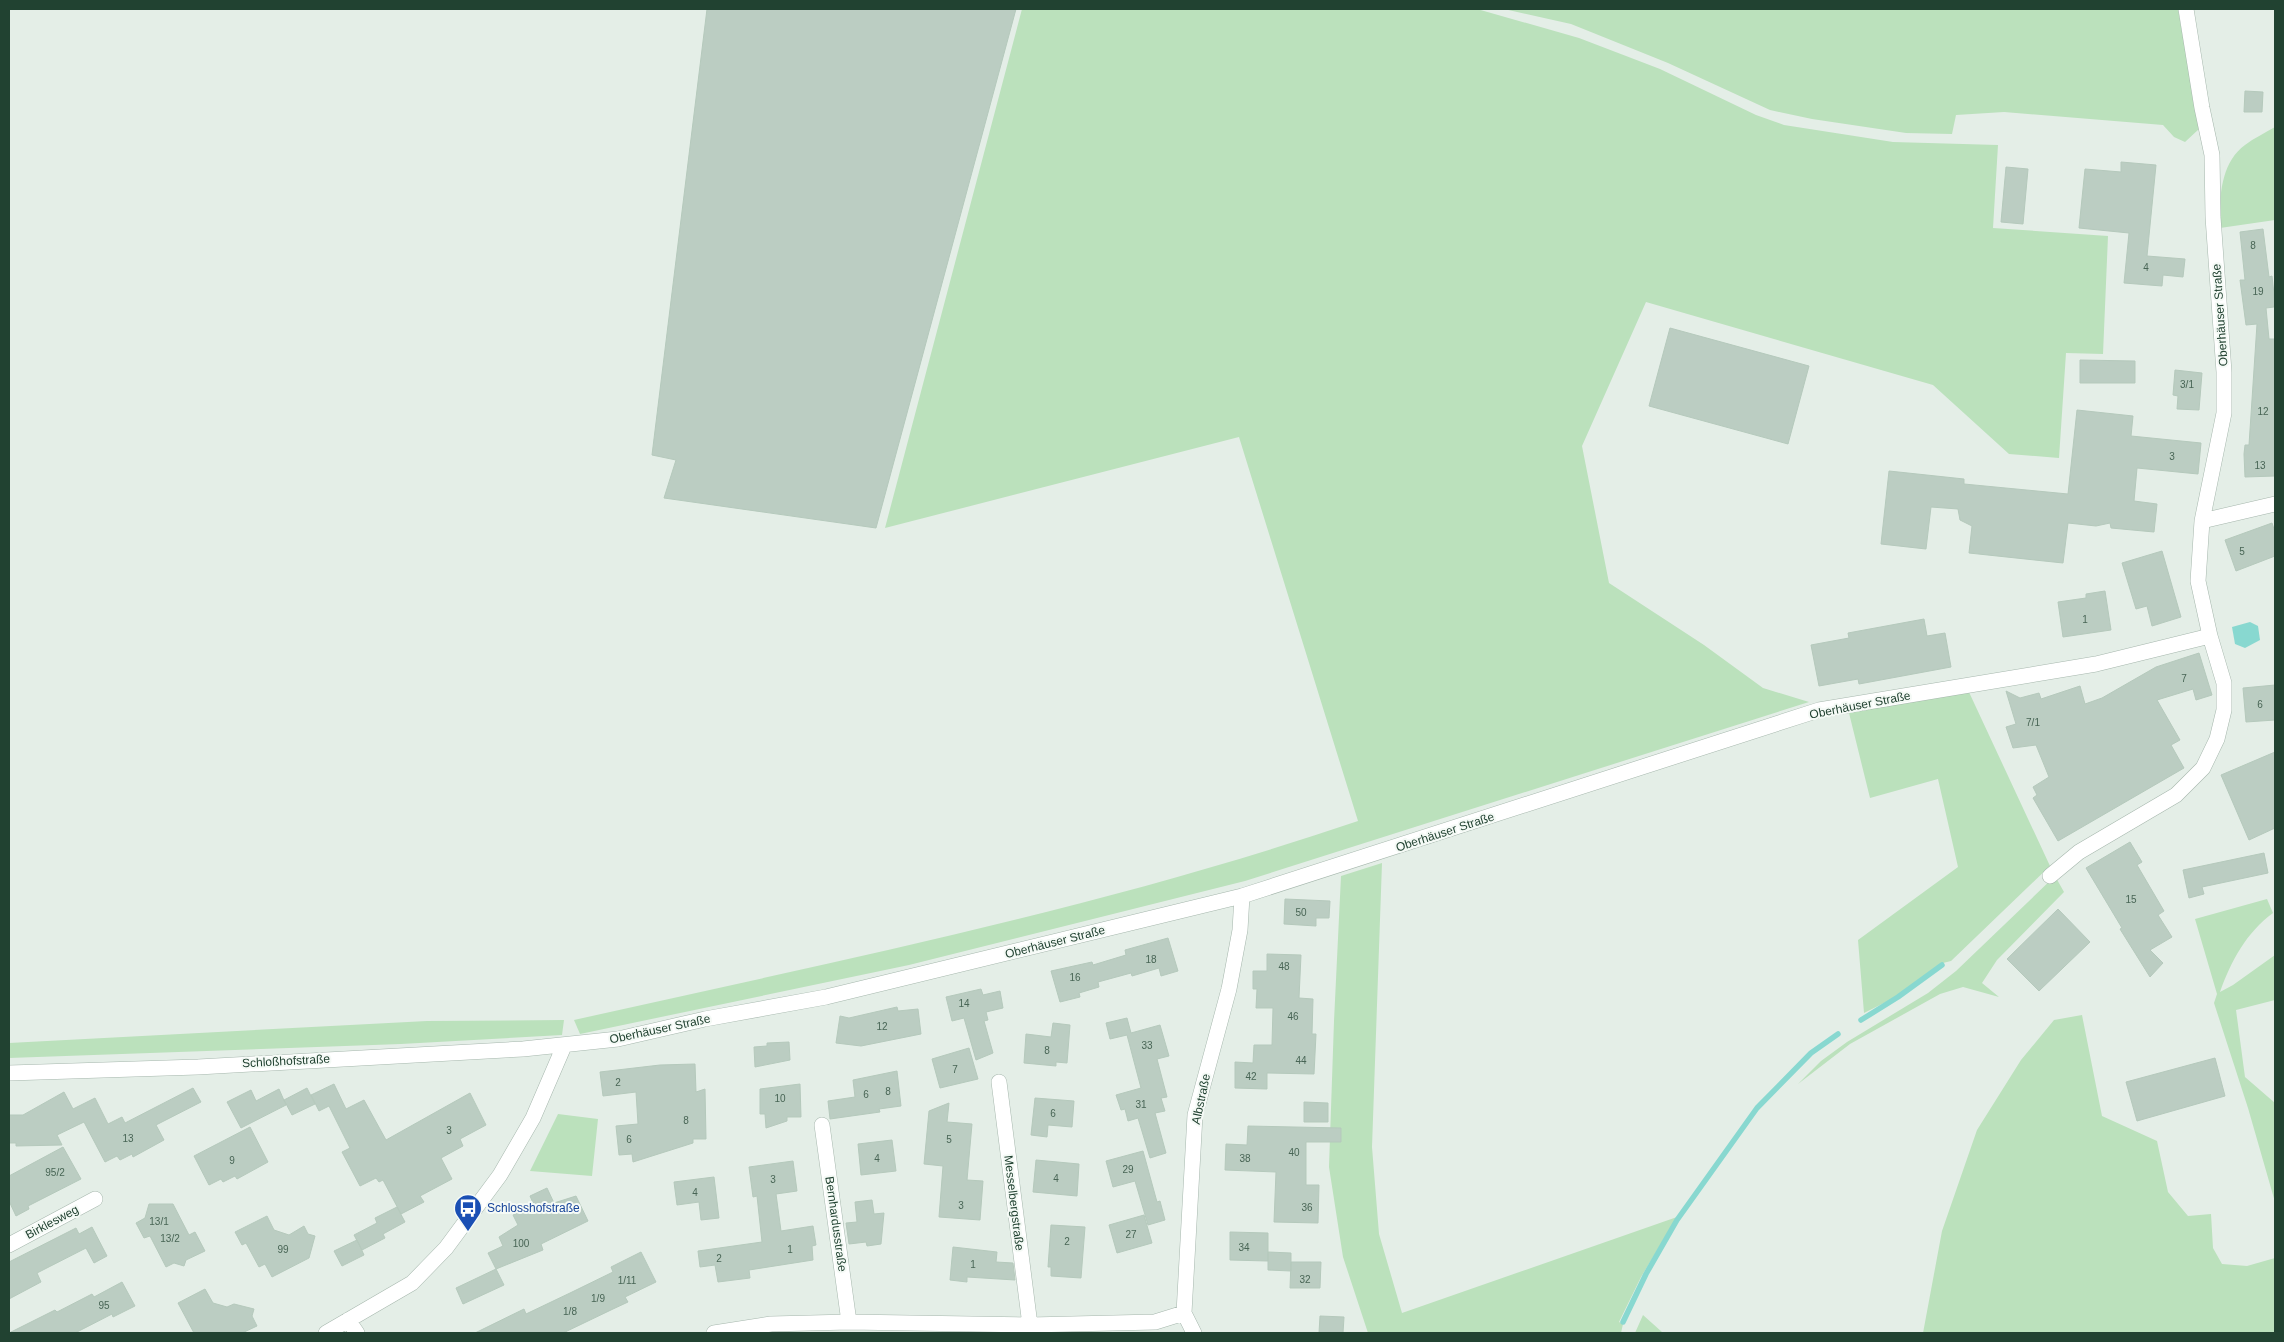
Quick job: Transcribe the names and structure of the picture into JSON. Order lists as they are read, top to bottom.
{
  "streets": {
    "street": [
      "Oberhäuser Straße",
      "Schloßhofstraße",
      "Albstraße",
      "Messelbergstraße",
      "Birklesweg",
      "Bernhardusstraße"
    ]
  },
  "crossings": [
    ["Oberhäuser Straße", "Schloßhofstraße"],
    ["Oberhäuser Straße", "Albstraße"]
  ],
  "places": {
    "bus stop": ["Schlosshofstraße"]
  },
  "house_numbers": [
    "8",
    "4",
    "19",
    "3/1",
    "12",
    "3",
    "13",
    "5",
    "1",
    "7",
    "6",
    "7/1",
    "15",
    "50",
    "18",
    "48",
    "16",
    "14",
    "46",
    "12",
    "33",
    "8",
    "44",
    "7",
    "42",
    "2",
    "8",
    "6",
    "10",
    "31",
    "6",
    "8",
    "3",
    "13",
    "6",
    "5",
    "40",
    "4",
    "38",
    "9",
    "29",
    "95/2",
    "4",
    "3",
    "4",
    "3",
    "36",
    "13/1",
    "27",
    "13/2",
    "2",
    "100",
    "34",
    "99",
    "1",
    "2",
    "1",
    "32",
    "1/11",
    "1/9",
    "95",
    "1/8"
  ]
}
